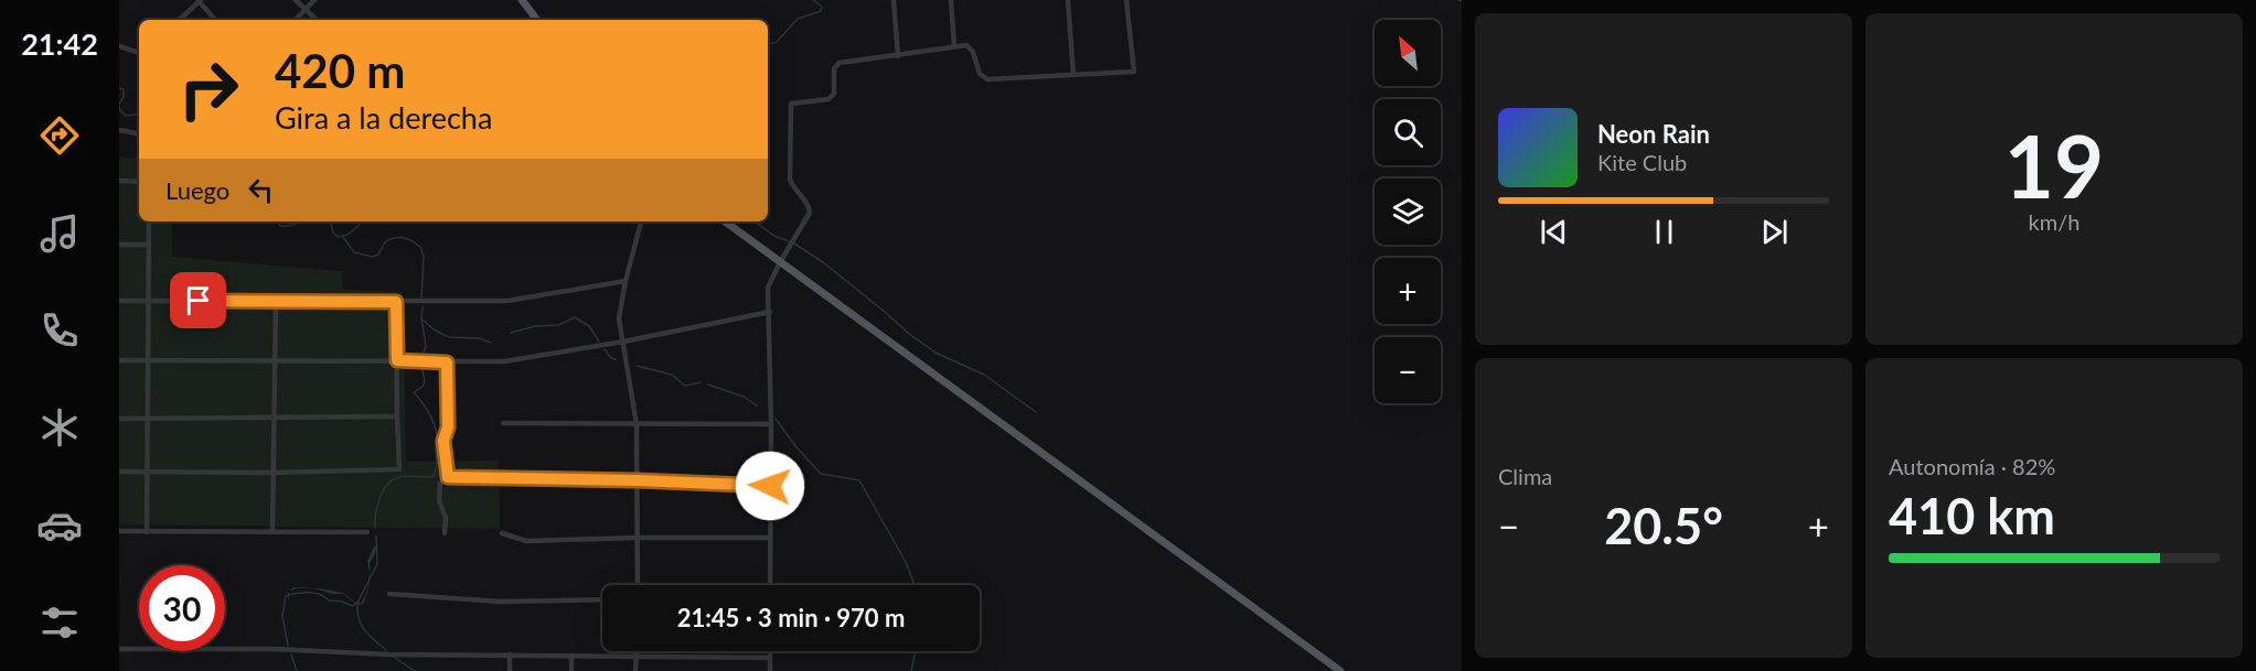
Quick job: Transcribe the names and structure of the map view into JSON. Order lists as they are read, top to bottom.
{
  "north": "top left",
  "page": {
    "tabs": "21:42",
    "tile": [
      ["19", "km/h"],
      "Clima",
      ["Autonomía · 82%", "410 km"]
    ],
    "map_buttons": ["+", "−"],
    "turn": ["420 m", "Gira a la derecha"],
    "song": ["Neon Rain", "Kite Club"],
    "then": "Luego",
    "heat": ["−", "20.5°", "+"],
    "limit": "30",
    "trip": "21:45 · 3 min · 970 m"
  }
}
